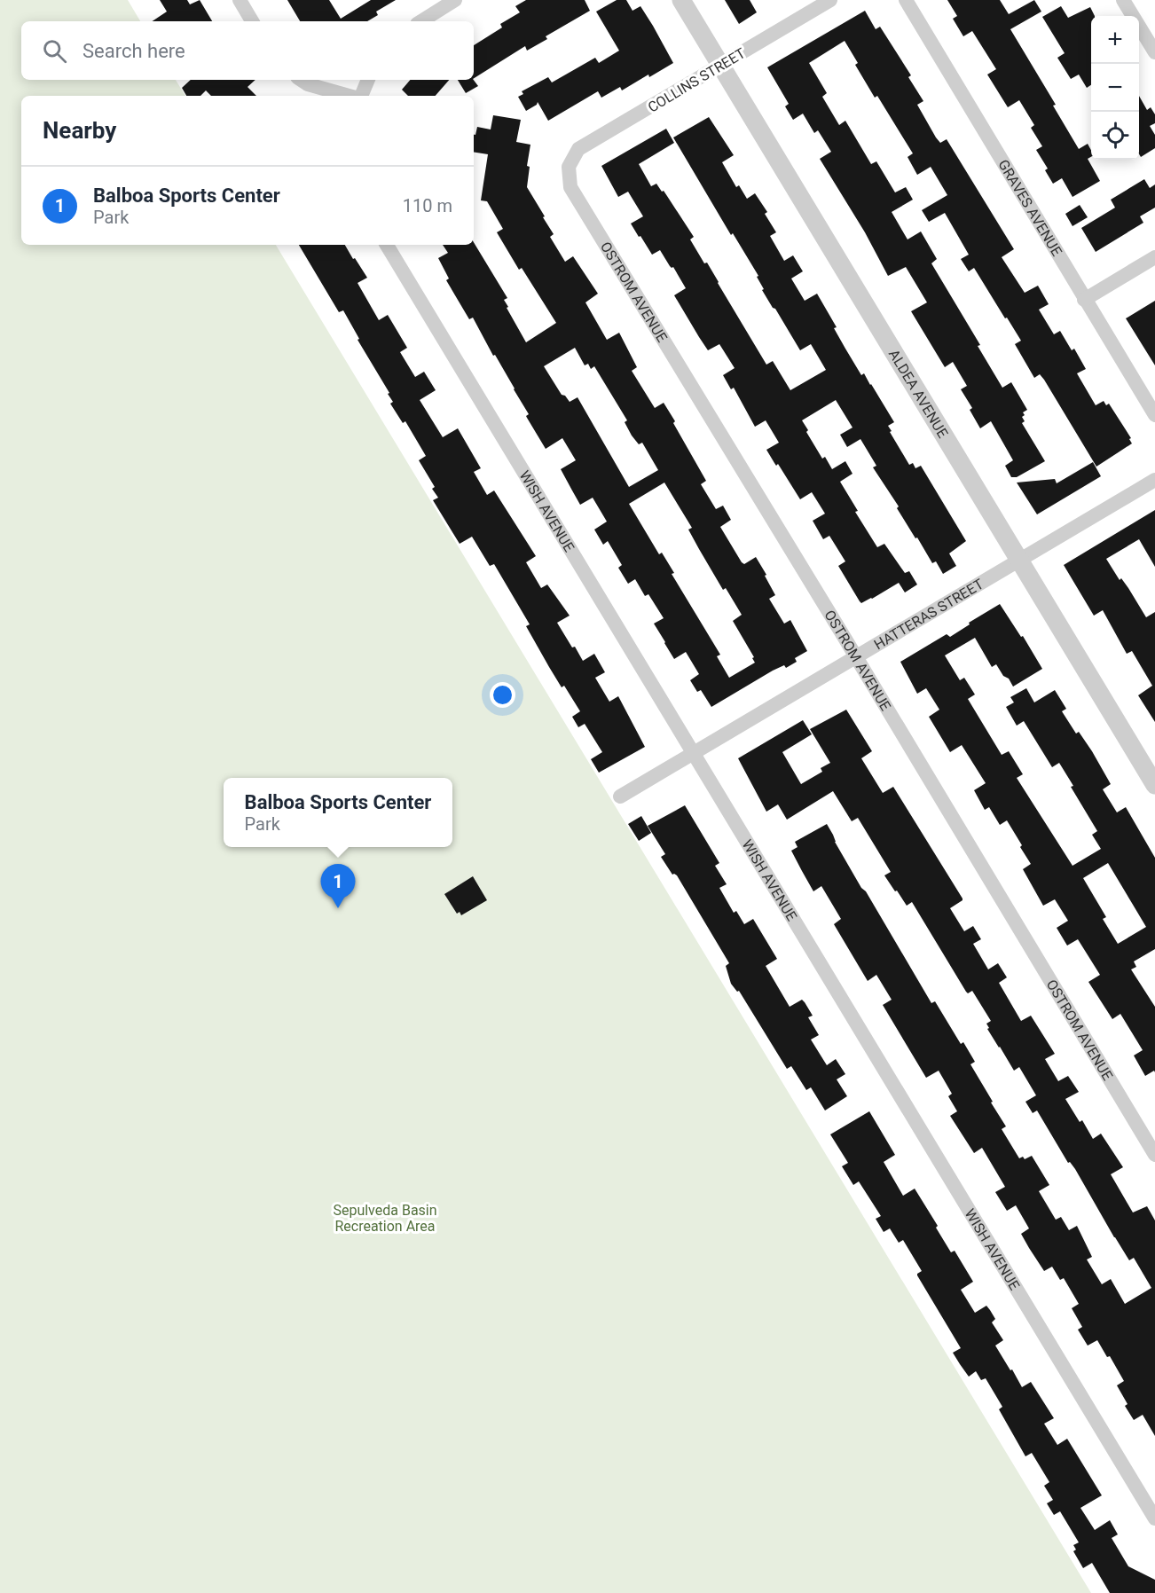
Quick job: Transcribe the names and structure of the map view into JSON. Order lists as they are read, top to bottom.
{
  "streets": {
    "street": [
      "COLLINS STREET",
      "GRAVES AVENUE",
      "OSTROM AVENUE",
      "ALDEA AVENUE",
      "WISH AVENUE",
      "HATTERAS STREET"
    ]
  },
  "crossings": [
    ["COLLINS STREET", "OSTROM AVENUE"],
    ["COLLINS STREET", "ALDEA AVENUE"],
    ["OSTROM AVENUE", "HATTERAS STREET"],
    ["ALDEA AVENUE", "HATTERAS STREET"],
    ["WISH AVENUE", "HATTERAS STREET"]
  ],
  "parks": ["Sepulveda Basin Recreation Area"],
  "page": {
    "map_buttons": ["+", "−"],
    "search": "Search here",
    "heading": "Nearby",
    "list": [
      {
        "mark": "1",
        "name": "Balboa Sports Center",
        "note": "Park",
        "value": "110 m"
      }
    ],
    "popup": ["Balboa Sports Center", "Park"],
    "pins": "1"
  }
}
